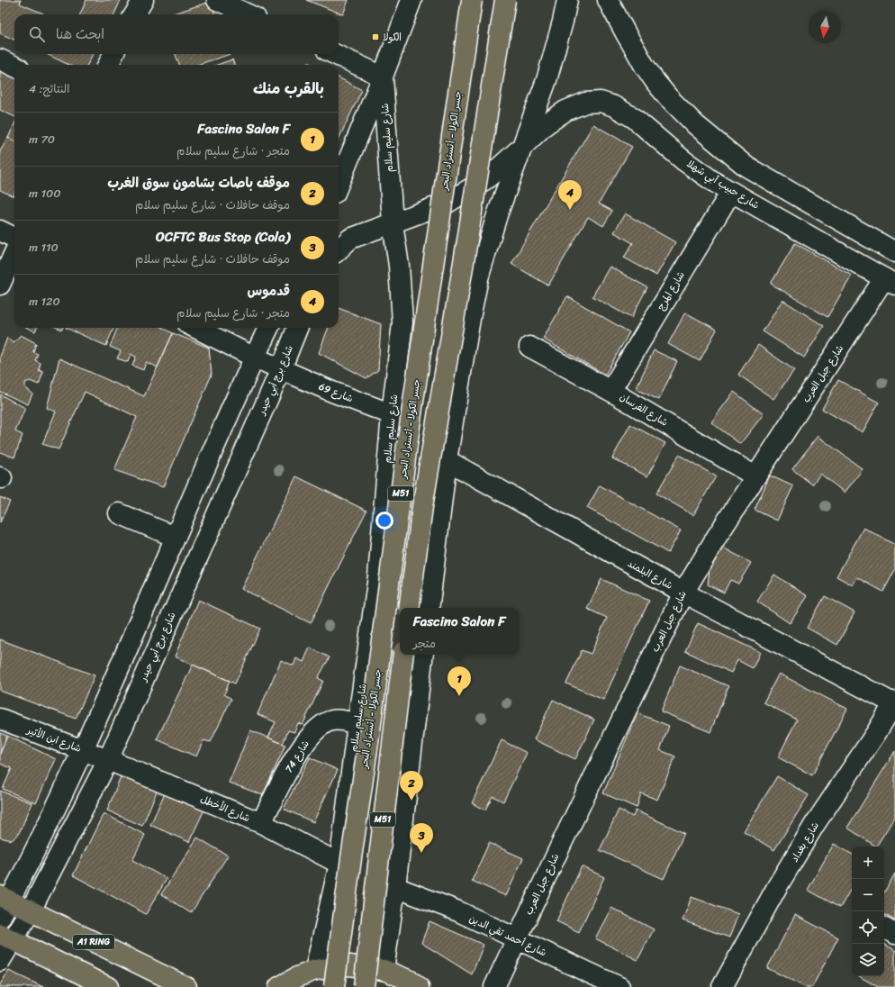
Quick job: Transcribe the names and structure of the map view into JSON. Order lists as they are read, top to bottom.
{
  "streets": {
    "main road": [
      "شارع سليم سلام",
      "جسر الكولا - أتستراد البحر",
      "شارع حبيب أبي شهلا",
      "شارع المرج",
      "شارع جبل العرب",
      "شارع برج أبي حيدر",
      "شارع 69",
      "شارع الفرسان",
      "M51",
      "شارع البلمند",
      "شارع ابن الأثير",
      "شارع 74",
      "شارع الأخطل",
      "شارع بغداد",
      "شارع أحمد تقي الدين",
      "A1 RING"
    ]
  },
  "crossings": [
    ["شارع سليم سلام", "شارع 69"],
    ["شارع سليم سلام", "شارع 74"],
    ["شارع سليم سلام", "شارع الأخطل"],
    ["شارع حبيب أبي شهلا", "شارع المرج"],
    ["شارع حبيب أبي شهلا", "شارع جبل العرب"],
    ["شارع المرج", "شارع الفرسان"],
    ["شارع جبل العرب", "شارع الفرسان"],
    ["شارع جبل العرب", "شارع البلمند"],
    ["شارع جبل العرب", "شارع أحمد تقي الدين"],
    ["شارع برج أبي حيدر", "شارع 69"],
    ["شارع برج أبي حيدر", "شارع ابن الأثير"],
    ["شارع برج أبي حيدر", "شارع الأخطل"],
    ["شارع برج أبي حيدر", "A1 RING"],
    ["شارع البلمند", "شارع بغداد"],
    ["شارع ابن الأثير", "شارع الأخطل"],
    ["شارع 74", "شارع الأخطل"]
  ],
  "places": {
    "transit": ["الكولا"]
  },
  "north": "bottom",
  "page": {
    "search": "ابحث هنا",
    "heading": ["بالقرب منك", "النتائج: 4"],
    "list": [
      {
        "mark": "1",
        "name": "Fascino Salon F",
        "note": "متجر · شارع سليم سلام",
        "value": "70 m"
      },
      {
        "mark": "2",
        "name": "موقف باصات بشامون سوق الغرب",
        "note": "موقف حافلات · شارع سليم سلام",
        "value": "100 m"
      },
      {
        "mark": "3",
        "name": "OCFTC Bus Stop (Cola)",
        "note": "موقف حافلات · شارع سليم سلام",
        "value": "110 m"
      },
      {
        "mark": "4",
        "name": "قدموس",
        "note": "متجر · شارع سليم سلام",
        "value": "120 m"
      }
    ],
    "pins": [
      "4",
      "1",
      "2",
      "3"
    ],
    "popup": ["Fascino Salon F", "متجر"],
    "map_buttons": ["+", "−"]
  }
}
